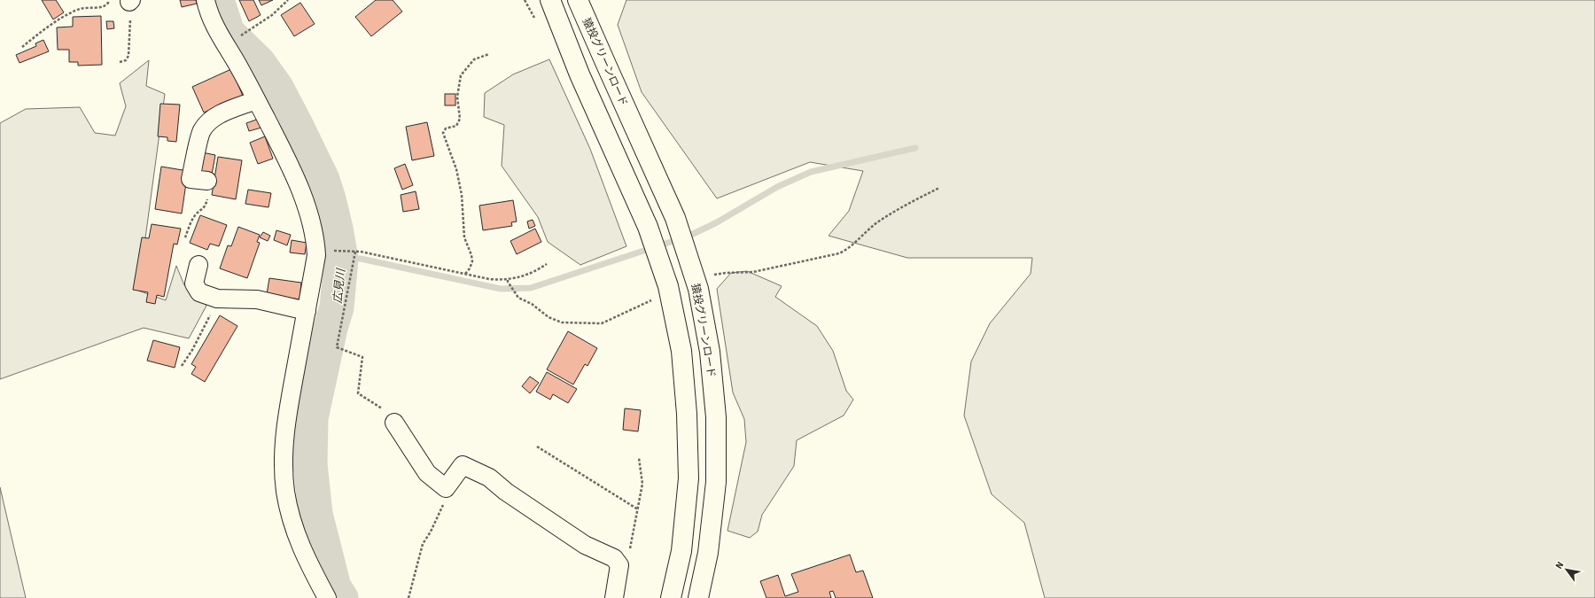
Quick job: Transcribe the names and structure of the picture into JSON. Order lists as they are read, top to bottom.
{
  "streets": {
    "main road": ["猿投グリーンロード"]
  },
  "water": ["広見川"],
  "north": "top left"
}
